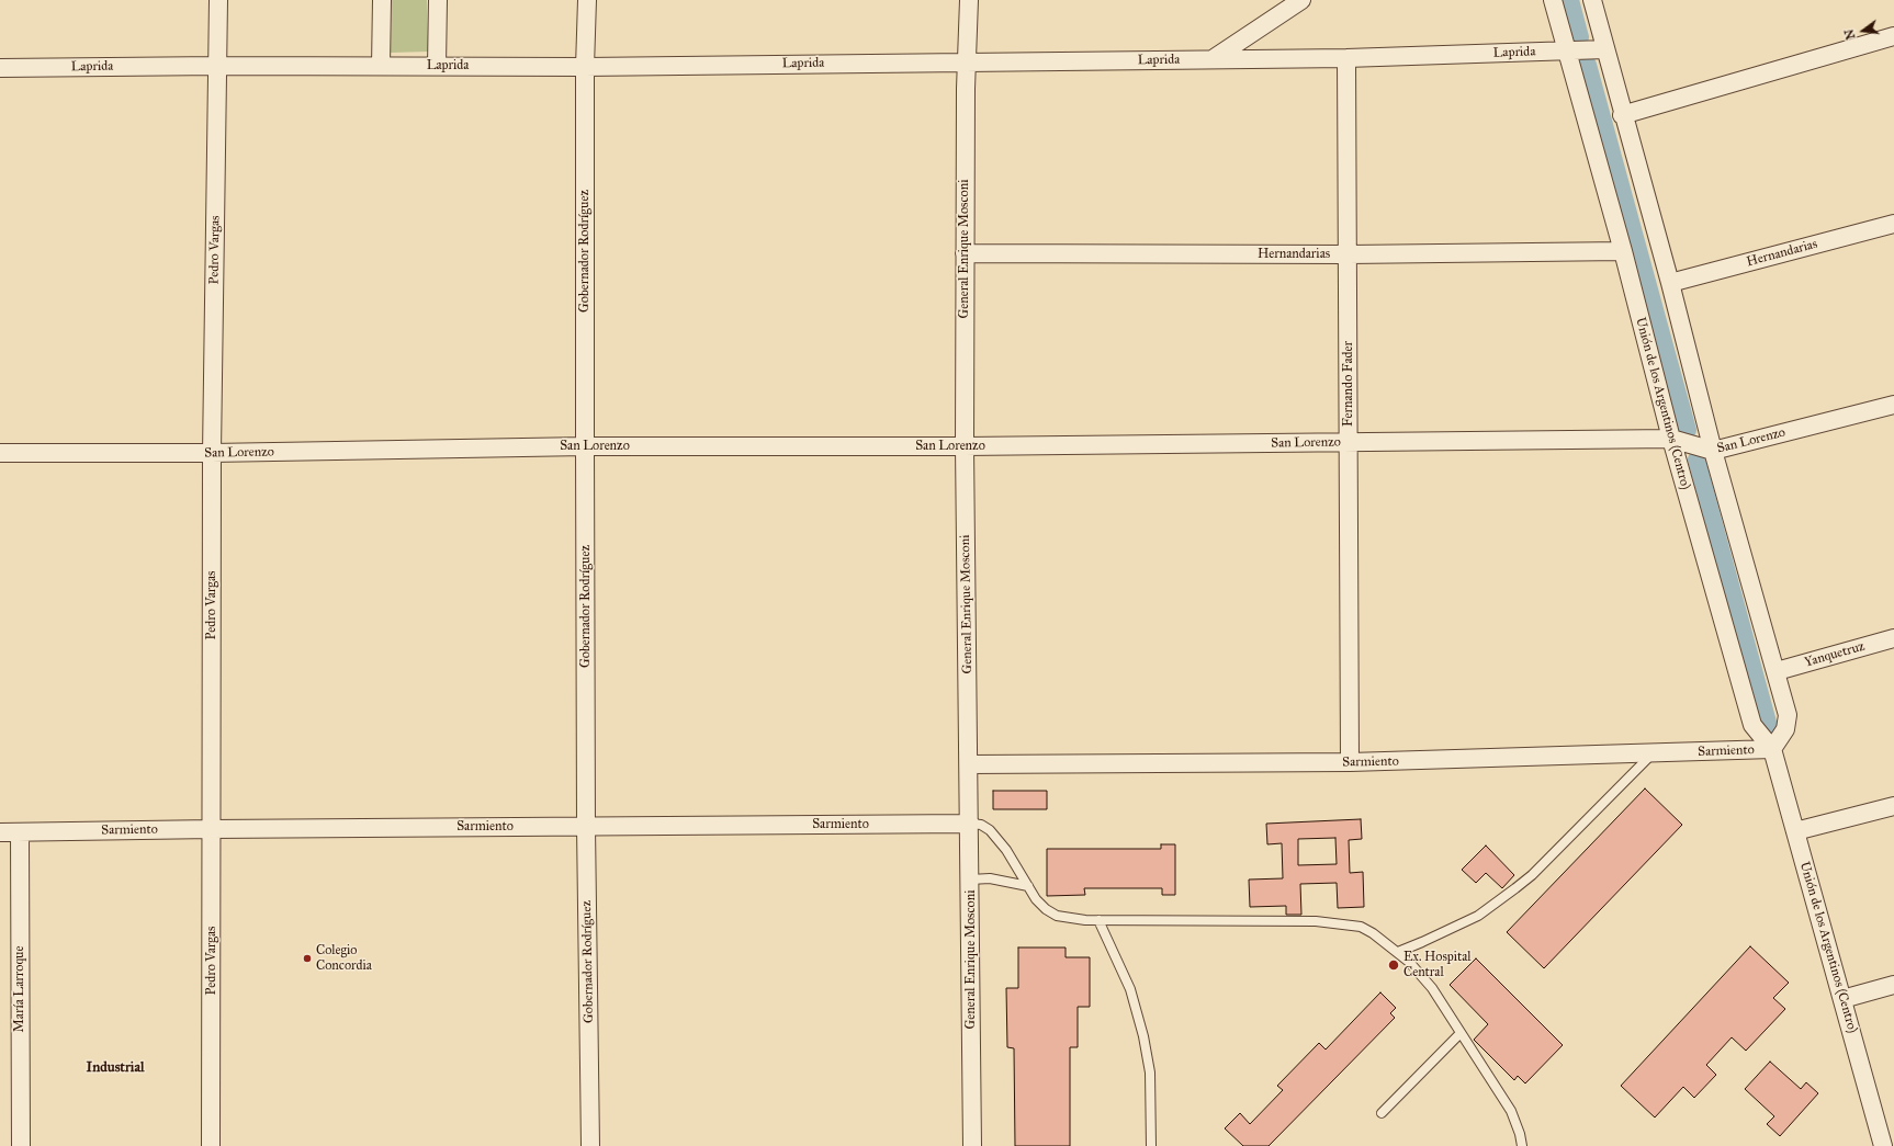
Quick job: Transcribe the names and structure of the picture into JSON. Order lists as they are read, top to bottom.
{
  "streets": {
    "street": [
      "Laprida",
      "General Enrique Mosconi",
      "Pedro Vargas",
      "Gobernador Rodríguez",
      "Hernandarias",
      "Fernando Fader",
      "Unión de los Argentinos (Centro)",
      "San Lorenzo",
      "Yanquetruz",
      "Sarmiento",
      "María Larroque"
    ]
  },
  "crossings": [
    ["Laprida", "General Enrique Mosconi"],
    ["Laprida", "Pedro Vargas"],
    ["Laprida", "Gobernador Rodríguez"],
    ["Laprida", "Fernando Fader"],
    ["Laprida", "Unión de los Argentinos (Centro)"],
    ["General Enrique Mosconi", "Hernandarias"],
    ["General Enrique Mosconi", "San Lorenzo"],
    ["General Enrique Mosconi", "Sarmiento"],
    ["Pedro Vargas", "San Lorenzo"],
    ["Pedro Vargas", "Sarmiento"],
    ["Gobernador Rodríguez", "San Lorenzo"],
    ["Gobernador Rodríguez", "Sarmiento"],
    ["Hernandarias", "Fernando Fader"],
    ["Hernandarias", "Unión de los Argentinos (Centro)"],
    ["Fernando Fader", "San Lorenzo"],
    ["Fernando Fader", "Sarmiento"],
    ["Unión de los Argentinos (Centro)", "San Lorenzo"],
    ["Unión de los Argentinos (Centro)", "Sarmiento"],
    ["Sarmiento", "María Larroque"]
  ],
  "districts": ["Industrial"],
  "places": ["Colegio Concordia", "Ex. Hospital Central"],
  "north": "left"
}
